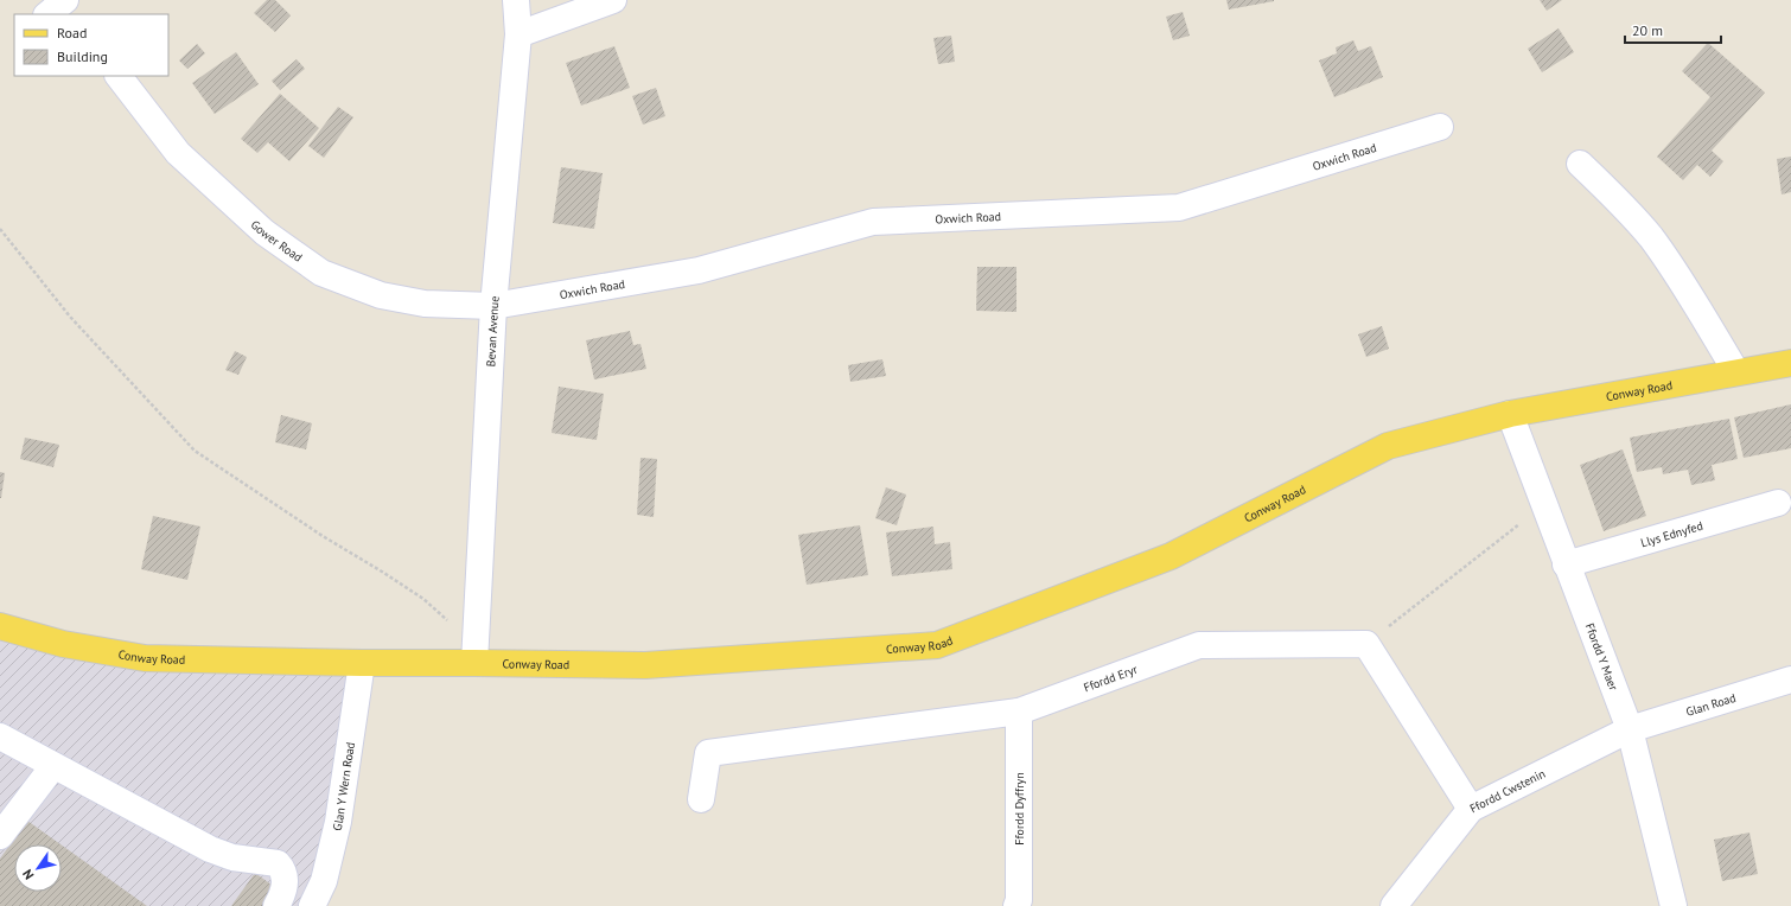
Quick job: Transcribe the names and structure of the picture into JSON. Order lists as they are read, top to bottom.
{
  "streets": {
    "main road": ["Conway Road"],
    "street": [
      "Oxwich Road",
      "Gower Road",
      "Bevan Avenue",
      "Llys Ednyfed",
      "Ffordd Y Maer",
      "Ffordd Eryr",
      "Glan Road",
      "Glan Y Wern Road",
      "Ffordd Cwstenin",
      "Ffordd Dyffryn"
    ]
  },
  "crossings": [
    ["Oxwich Road", "Gower Road"],
    ["Oxwich Road", "Bevan Avenue"],
    ["Gower Road", "Bevan Avenue"],
    ["Bevan Avenue", "Conway Road"],
    ["Conway Road", "Ffordd Y Maer"],
    ["Conway Road", "Glan Y Wern Road"],
    ["Llys Ednyfed", "Ffordd Y Maer"],
    ["Ffordd Y Maer", "Glan Road"],
    ["Ffordd Y Maer", "Ffordd Cwstenin"],
    ["Ffordd Eryr", "Ffordd Dyffryn"],
    ["Glan Road", "Ffordd Cwstenin"]
  ],
  "legend": ["Road", "Building"],
  "scale_bar": "20 m",
  "north": "bottom left"
}
